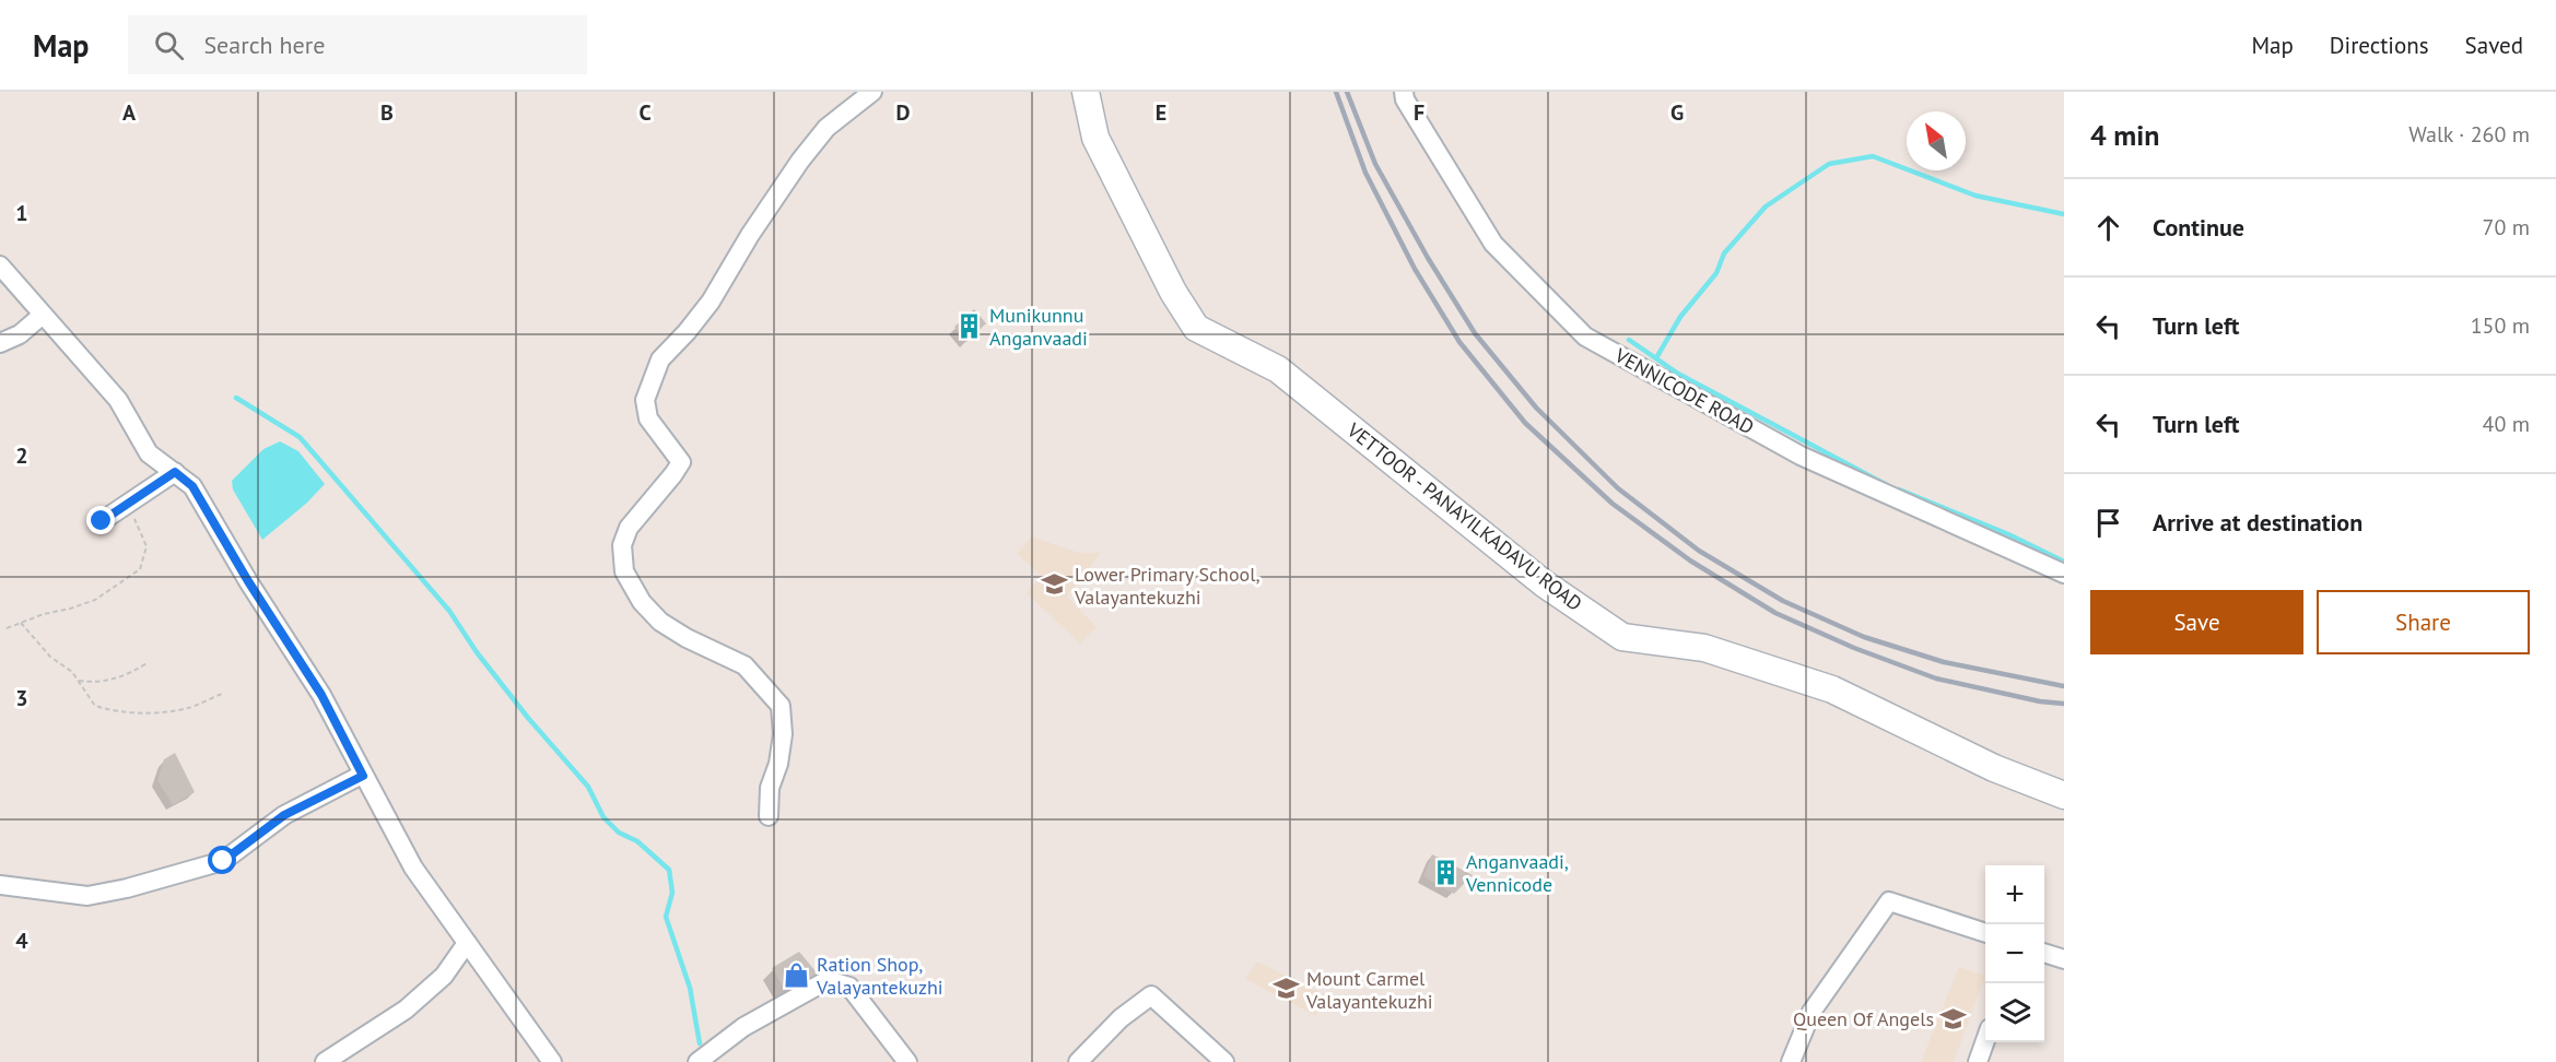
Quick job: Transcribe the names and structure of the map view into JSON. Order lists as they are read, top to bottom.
{
  "streets": {
    "main road": ["VETTOOR - PANAYILKADAVU ROAD"],
    "street": ["VENNICODE ROAD"]
  },
  "places": {
    "building": ["Munikunnu Anganvaadi", "Anganvaadi, Vennicode"],
    "school or university": ["Lower Primary School, Valayantekuzhi", "Mount Carmel Valayantekuzhi", "Queen Of Angels"],
    "shop": ["Ration Shop, Valayantekuzhi"]
  },
  "north": "top left",
  "page": {
    "header": "Map",
    "search": "Search here",
    "nav": ["Map", "Directions", "Saved"],
    "heading": ["4 min", "Walk · 260 m"],
    "list": [
      ["Continue", "70 m"],
      ["Turn left", "150 m"],
      ["Turn left", "40 m"],
      "Arrive at destination"
    ],
    "buttons": ["Save", "Share"],
    "map_buttons": ["+", "−"]
  },
  "grid": {
    "columns": [
      "A",
      "B",
      "C",
      "D",
      "E",
      "F",
      "G"
    ],
    "rows": [
      "1",
      "2",
      "3",
      "4"
    ]
  }
}
